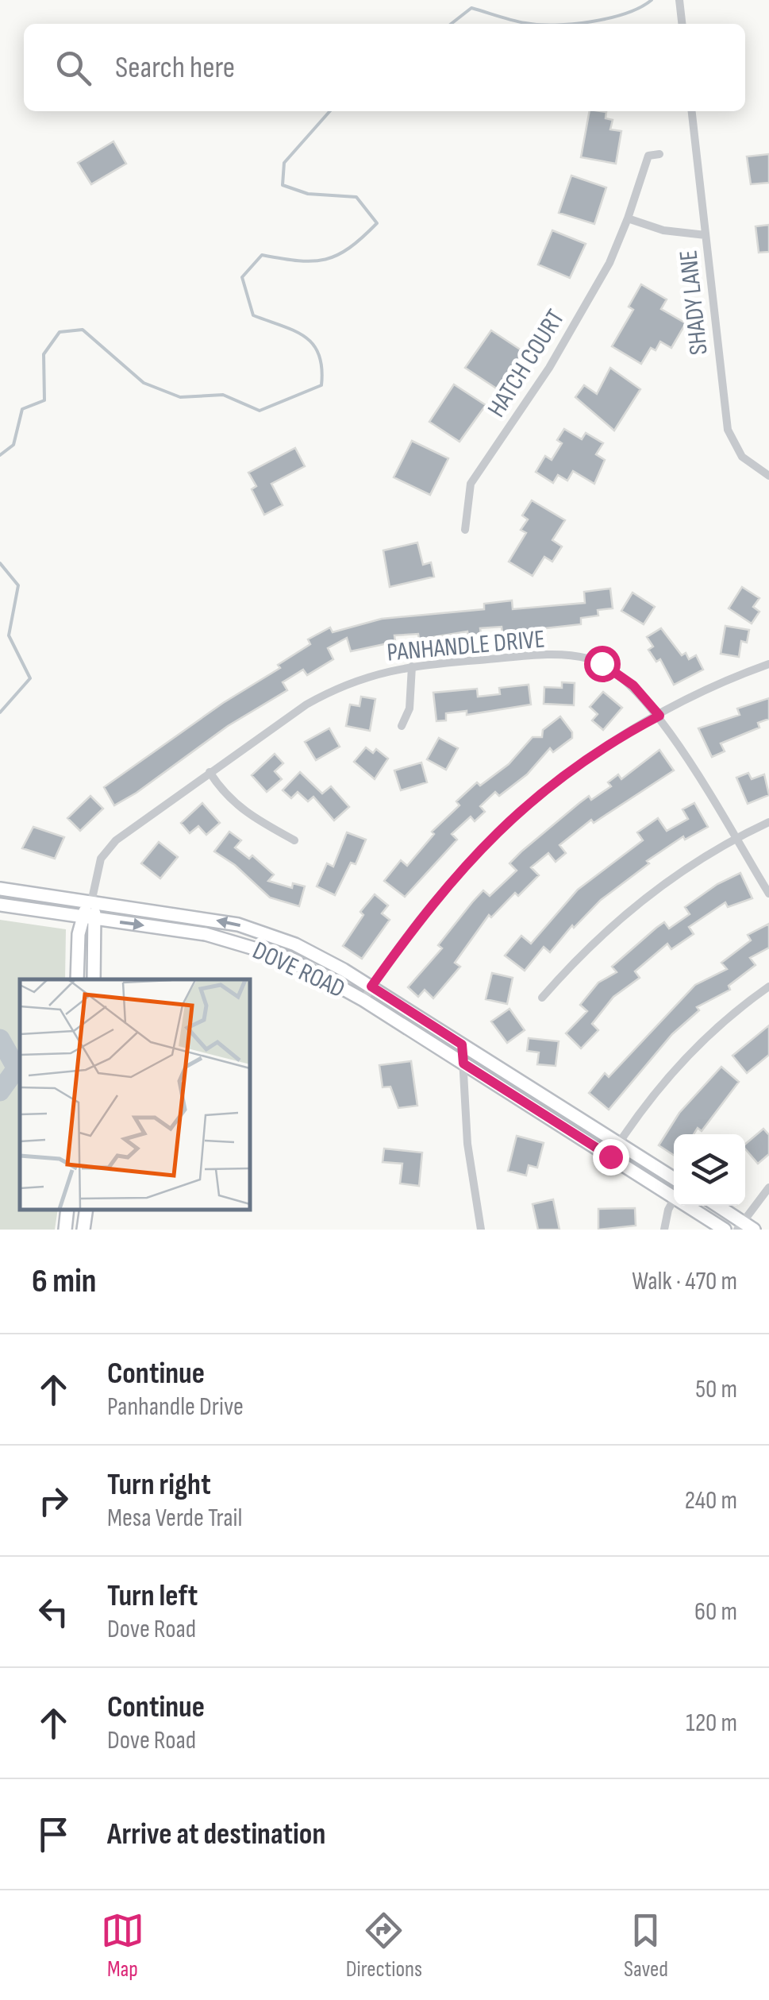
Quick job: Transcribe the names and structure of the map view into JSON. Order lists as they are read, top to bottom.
{
  "streets": {
    "main road": ["DOVE ROAD"],
    "street": ["SHADY LANE", "HATCH COURT", "PANHANDLE DRIVE"]
  },
  "crossings": [
    ["PANHANDLE DRIVE", "DOVE ROAD"]
  ],
  "page": {
    "search": "Search here",
    "heading": ["6 min", "Walk · 470 m"],
    "list": [
      ["Continue", "Panhandle Drive", "50 m"],
      ["Turn right", "Mesa Verde Trail", "240 m"],
      ["Turn left", "Dove Road", "60 m"],
      ["Continue", "Dove Road", "120 m"],
      "Arrive at destination"
    ],
    "nav": ["Map", "Directions", "Saved"]
  }
}
